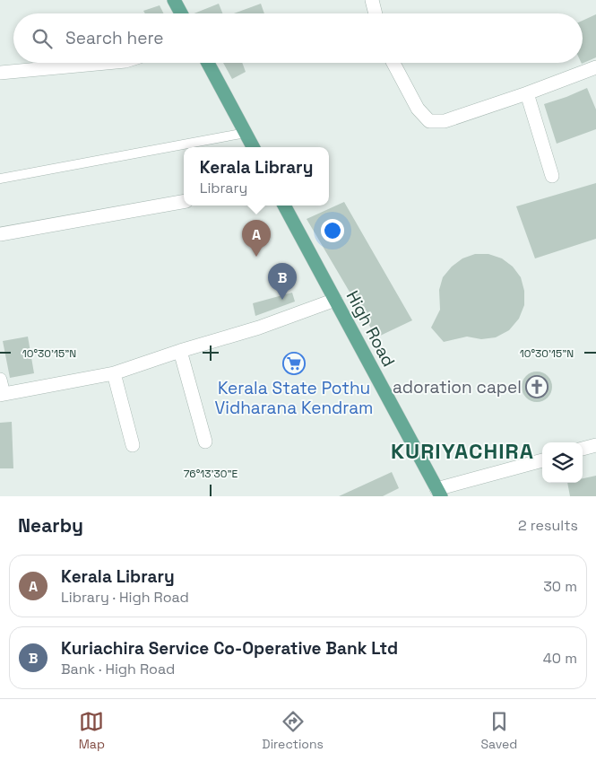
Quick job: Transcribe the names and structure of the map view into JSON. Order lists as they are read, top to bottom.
{
  "streets": {
    "main road": ["High Road"]
  },
  "districts": ["KURIYACHIRA"],
  "places": {
    "supermarket": ["Kerala State Pothu Vidharana Kendram"],
    "church": ["adoration capel"]
  },
  "page": {
    "search": "Search here",
    "popup": ["Kerala Library", "Library"],
    "pins": ["A", "B"],
    "heading": ["Nearby", "2 results"],
    "list": [
      {
        "mark": "A",
        "name": "Kerala Library",
        "note": "Library · High Road",
        "value": "30 m"
      },
      {
        "mark": "B",
        "name": "Kuriachira Service Co-Operative Bank Ltd",
        "note": "Bank · High Road",
        "value": "40 m"
      }
    ],
    "nav": ["Map", "Directions", "Saved"]
  },
  "coordinates": ["10°30'15\"N", "76°13'30\"E"]
}
